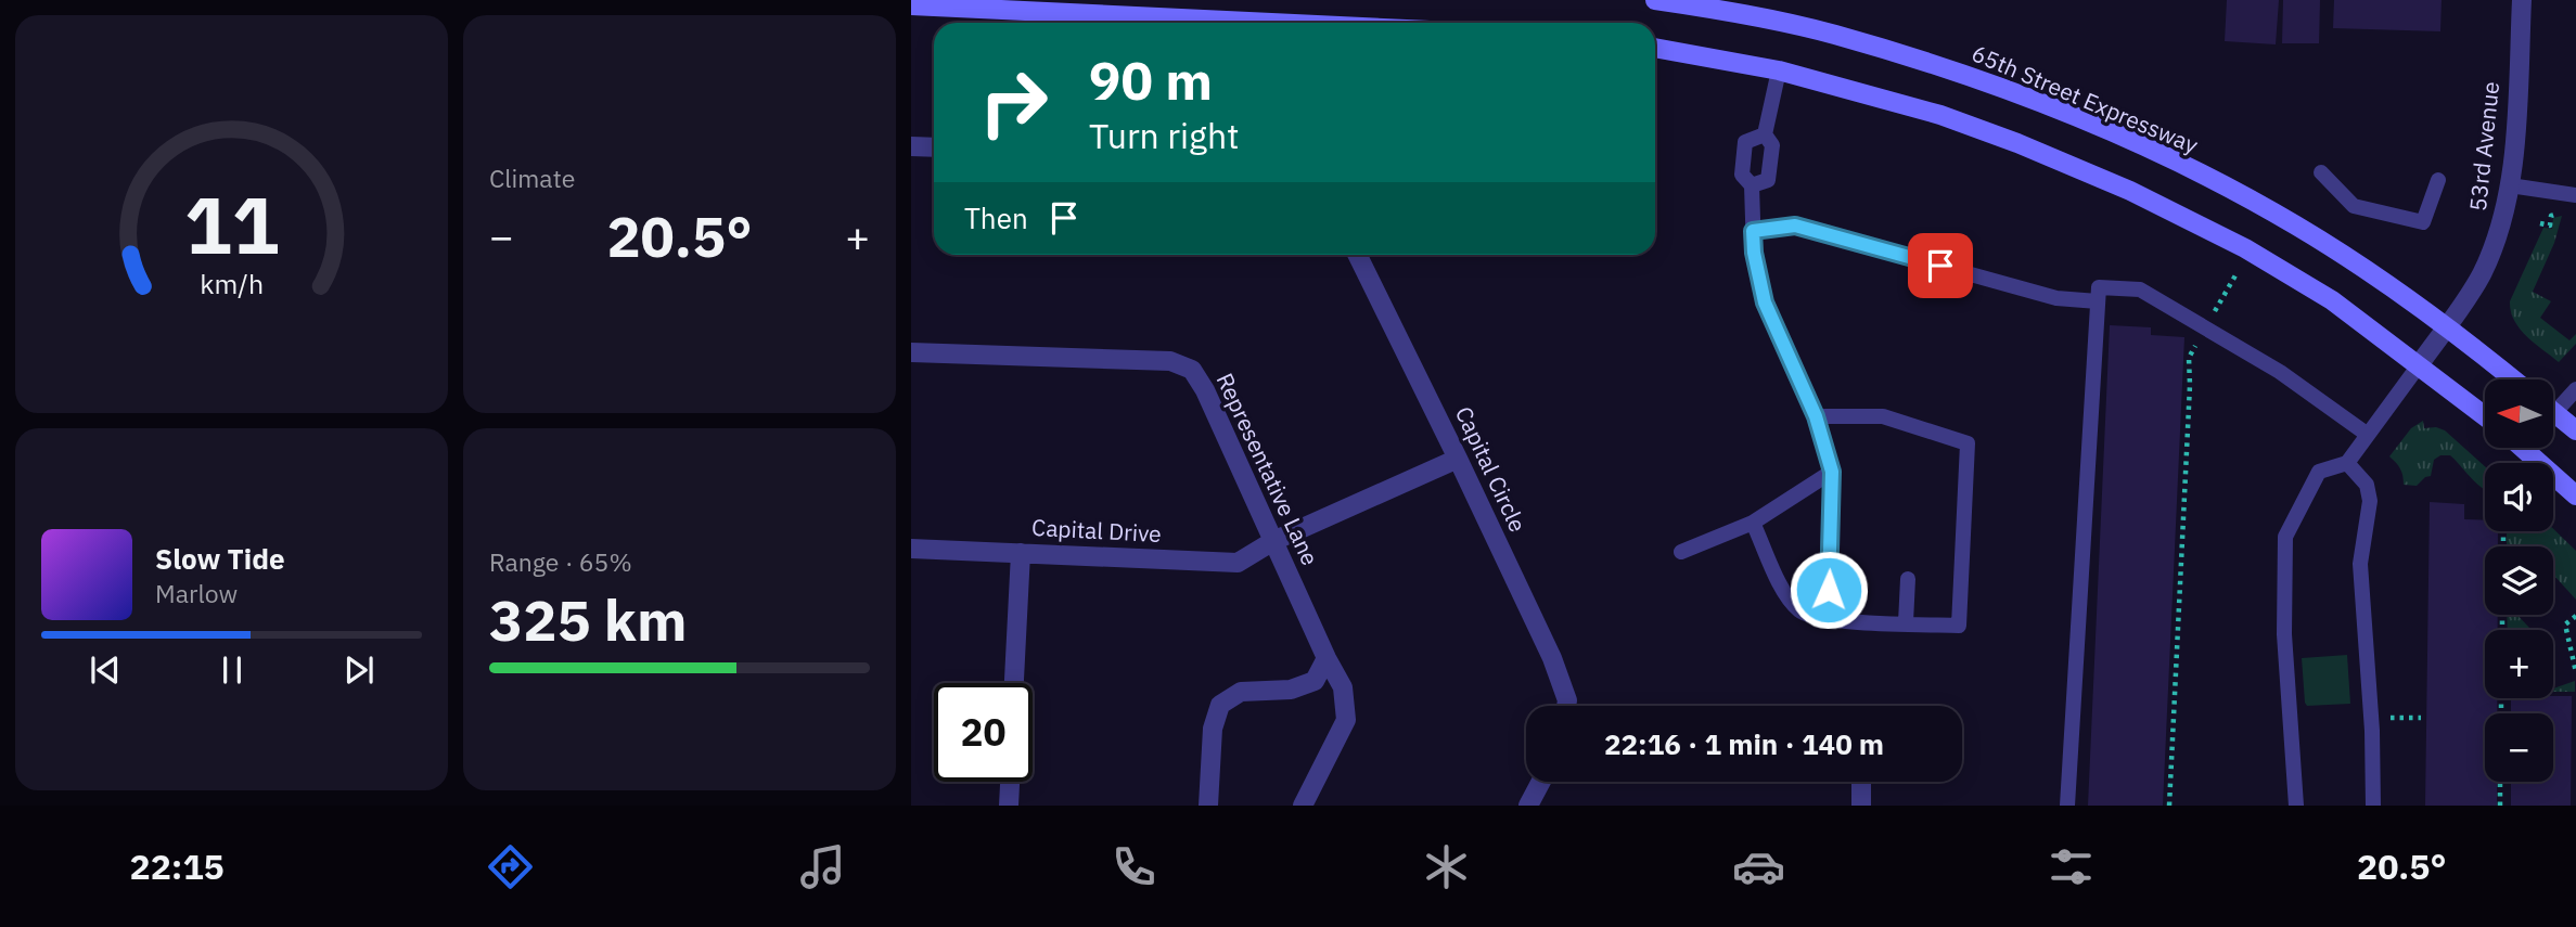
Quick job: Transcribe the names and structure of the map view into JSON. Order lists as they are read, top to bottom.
{
  "streets": {
    "main road": ["65th Street Expressway"],
    "street": [
      "53rd Avenue",
      "Representative Lane",
      "Capital Circle",
      "Capital Drive"
    ]
  },
  "crossings": [
    ["65th Street Expressway", "53rd Avenue"],
    ["Representative Lane", "Capital Drive"],
    ["Capital Circle", "Capital Drive"]
  ],
  "north": "left",
  "page": {
    "tile": [
      "Climate",
      ["Range · 65%", "325 km"]
    ],
    "turn": ["90 m", "Turn right"],
    "then": "Then",
    "heat": ["−", "20.5°", "+"],
    "map_buttons": ["+", "−"],
    "song": ["Slow Tide", "Marlow"],
    "limit": "20",
    "trip": "22:16 · 1 min · 140 m",
    "tabs": ["22:15", "20.5°"],
    "gauge": ["11", "km/h"]
  }
}
